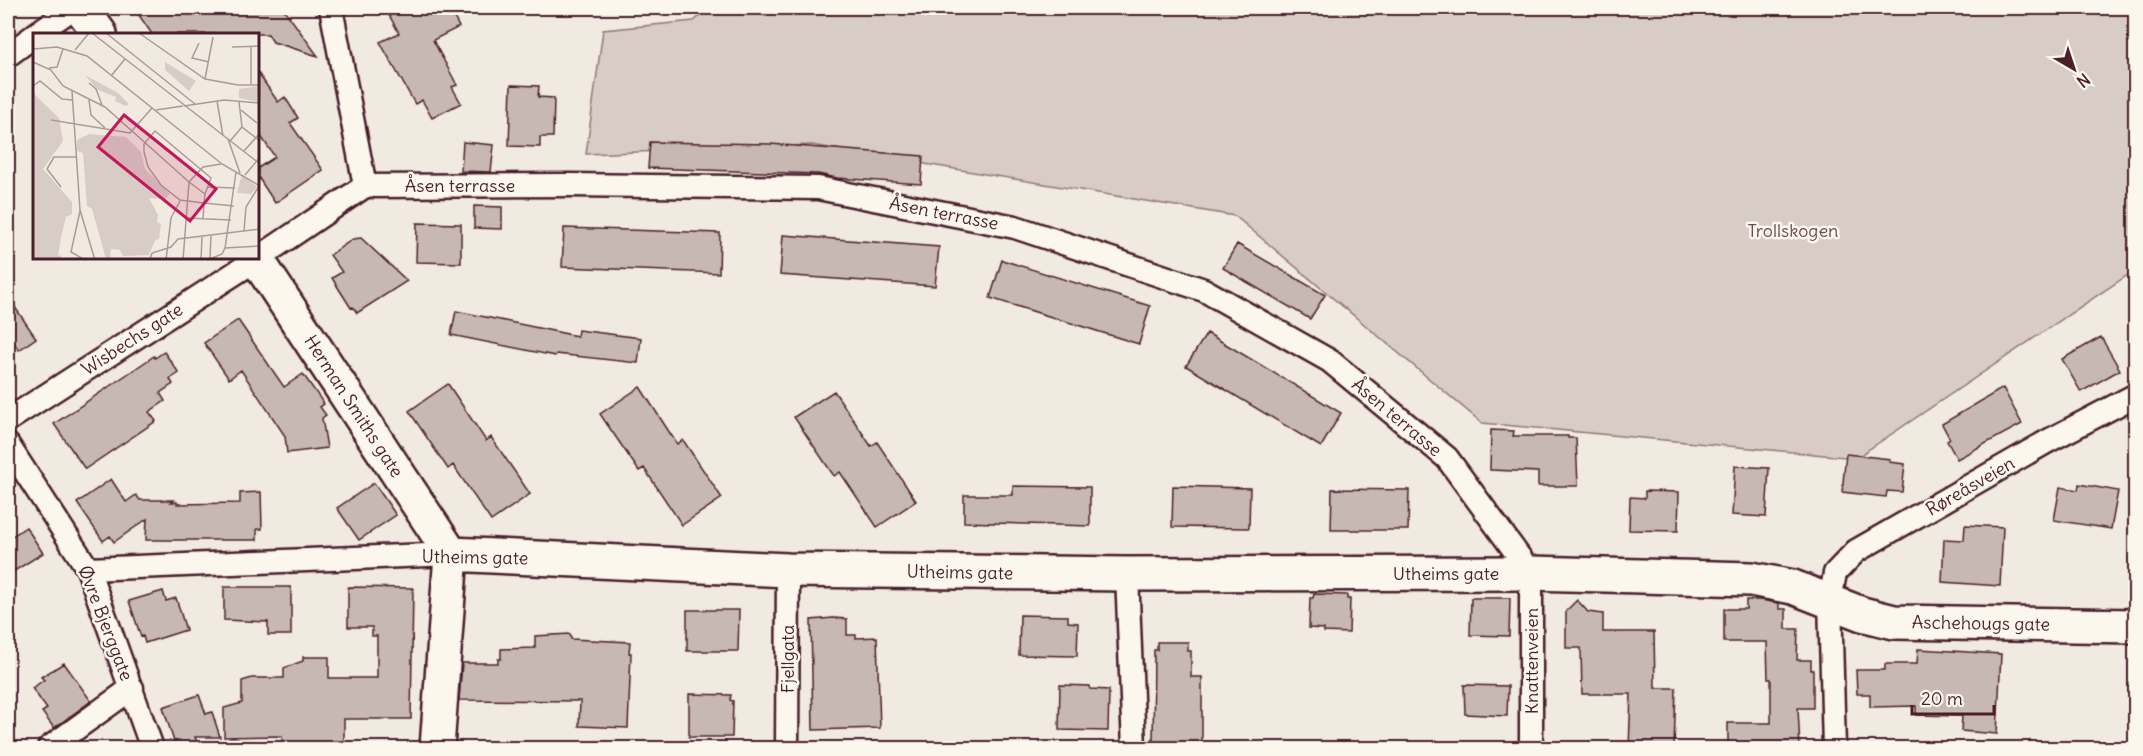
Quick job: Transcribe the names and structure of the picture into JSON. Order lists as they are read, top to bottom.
{
  "streets": {
    "main road": ["Herman Smiths gate", "Utheims gate", "Aschehougs gate"],
    "street": [
      "Åsen terrasse",
      "Wisbechs gate",
      "Røreåsveien",
      "Øvre Bjerggate",
      "Fjellgata",
      "Knattenveien"
    ]
  },
  "crossings": [
    ["Åsen terrasse", "Utheims gate"],
    ["Åsen terrasse", "Knattenveien"],
    ["Herman Smiths gate", "Utheims gate"],
    ["Røreåsveien", "Utheims gate"],
    ["Røreåsveien", "Aschehougs gate"],
    ["Utheims gate", "Øvre Bjerggate"],
    ["Utheims gate", "Aschehougs gate"],
    ["Utheims gate", "Fjellgata"],
    ["Utheims gate", "Knattenveien"]
  ],
  "parks": ["Trollskogen"],
  "scale_bar": "20 m",
  "north": "bottom right"
}
